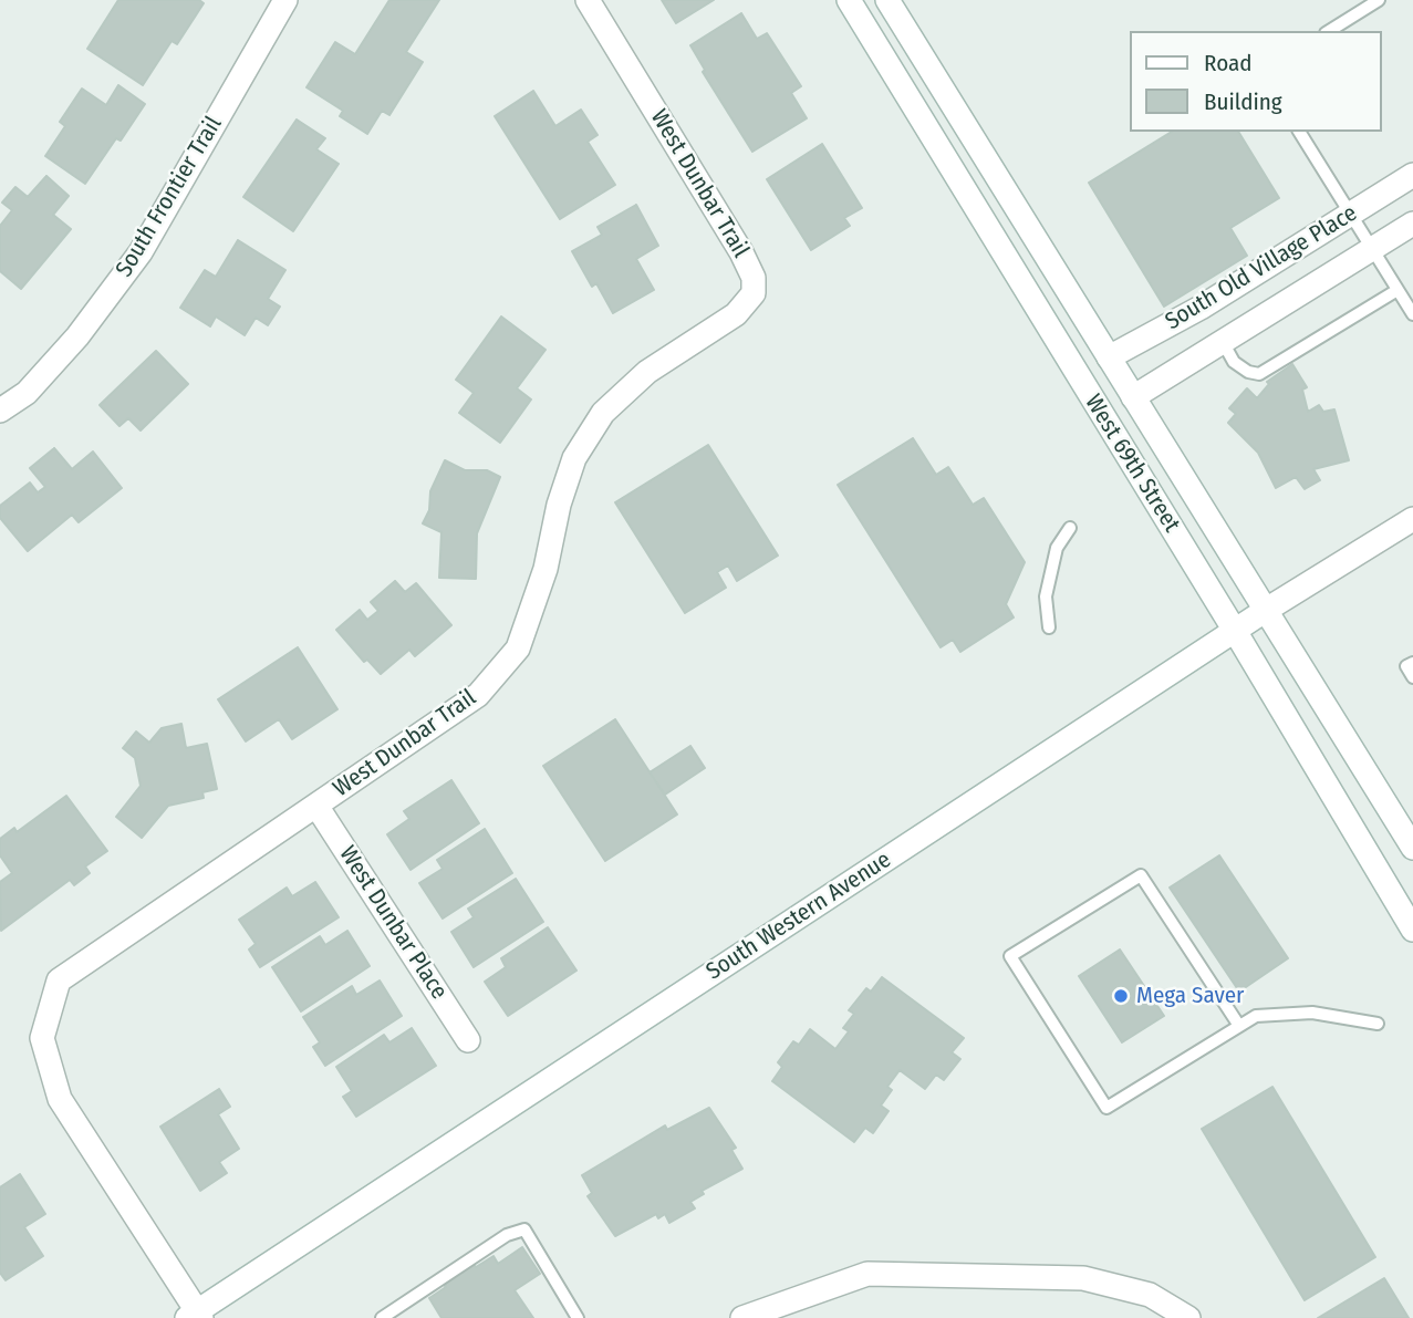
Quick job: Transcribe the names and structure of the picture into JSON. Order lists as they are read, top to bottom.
{
  "streets": {
    "street": [
      "West Dunbar Trail",
      "South Frontier Trail",
      "South Old Village Place",
      "West 69th Street",
      "South Western Avenue",
      "West Dunbar Place"
    ]
  },
  "crossings": [
    ["West Dunbar Trail", "South Western Avenue"],
    ["West Dunbar Trail", "West Dunbar Place"],
    ["South Old Village Place", "West 69th Street"],
    ["West 69th Street", "South Western Avenue"]
  ],
  "places": ["Mega Saver"],
  "legend": ["Road", "Building"]
}
